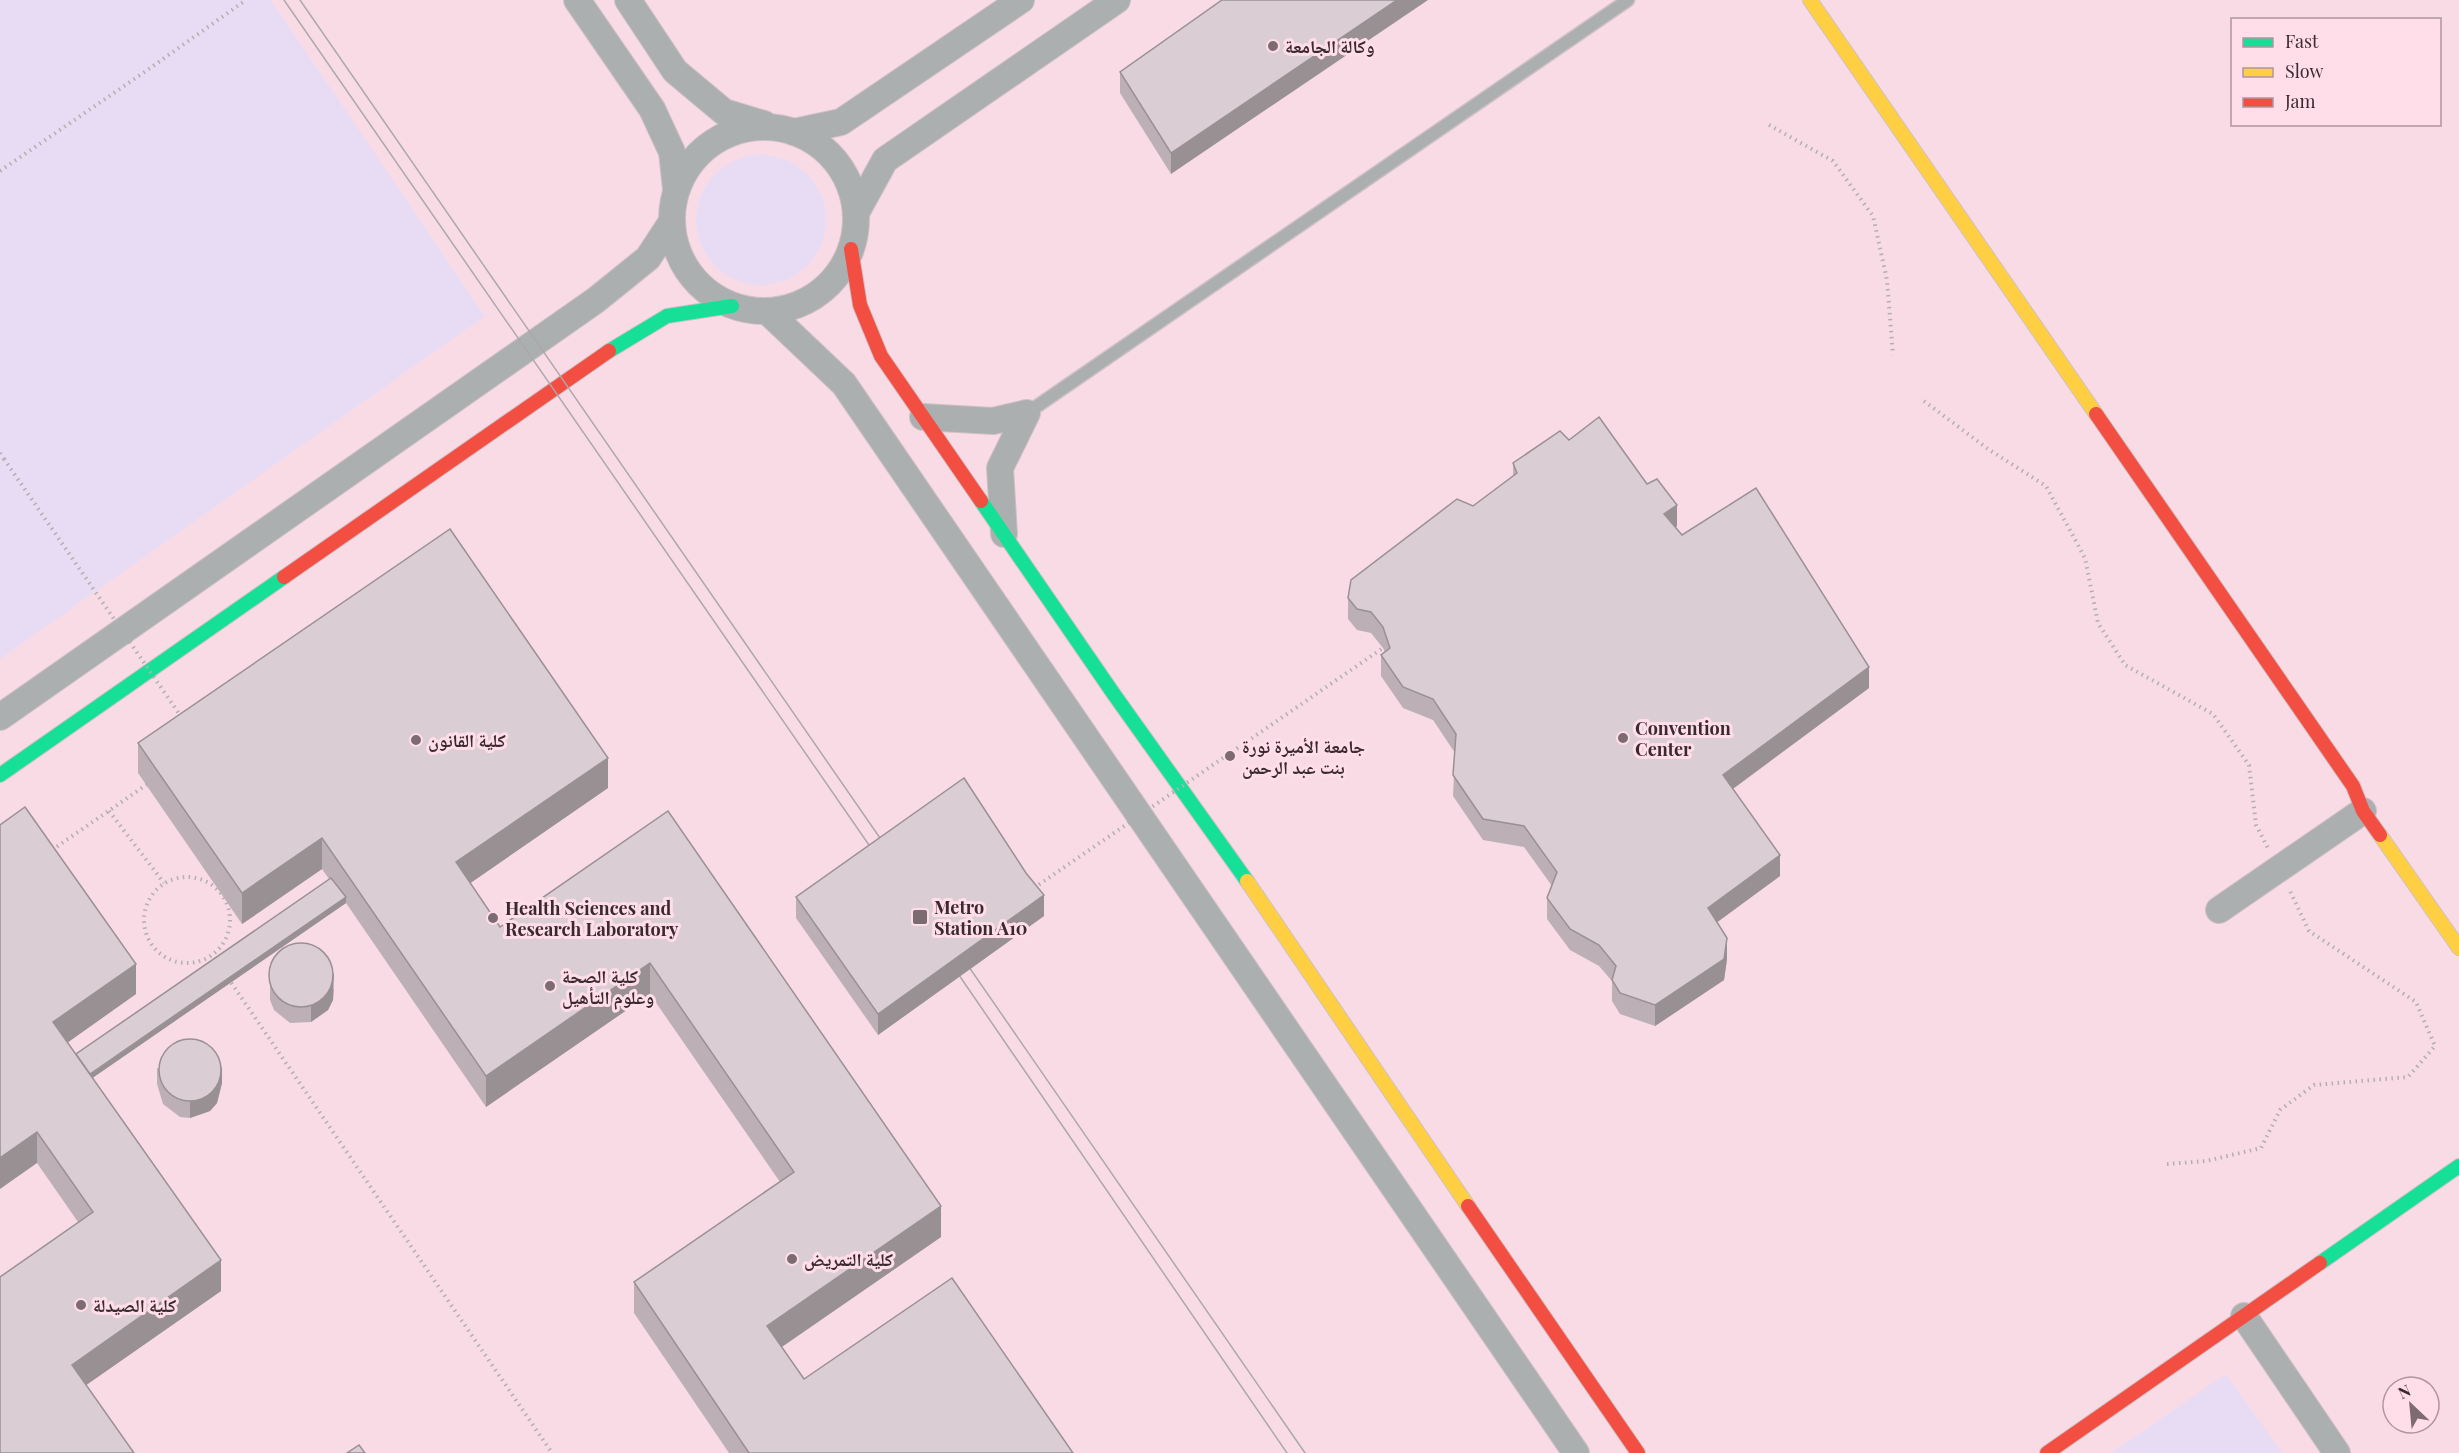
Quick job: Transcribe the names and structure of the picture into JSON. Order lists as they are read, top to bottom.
{
  "places": {
    "other": [
      "وكالة الجامعة",
      "Convention Center",
      "كلية القانون",
      "جامعة الأميرة نورة بنت عبد الرحمن",
      "Health Sciences and Research Laboratory",
      "كلية الصحة وعلوم التأهيل",
      "كلية التمريض",
      "كلية الصيدلة"
    ],
    "transit": ["Metro Station A10"]
  },
  "legend": ["Fast", "Slow", "Jam"],
  "north": "top left"
}
